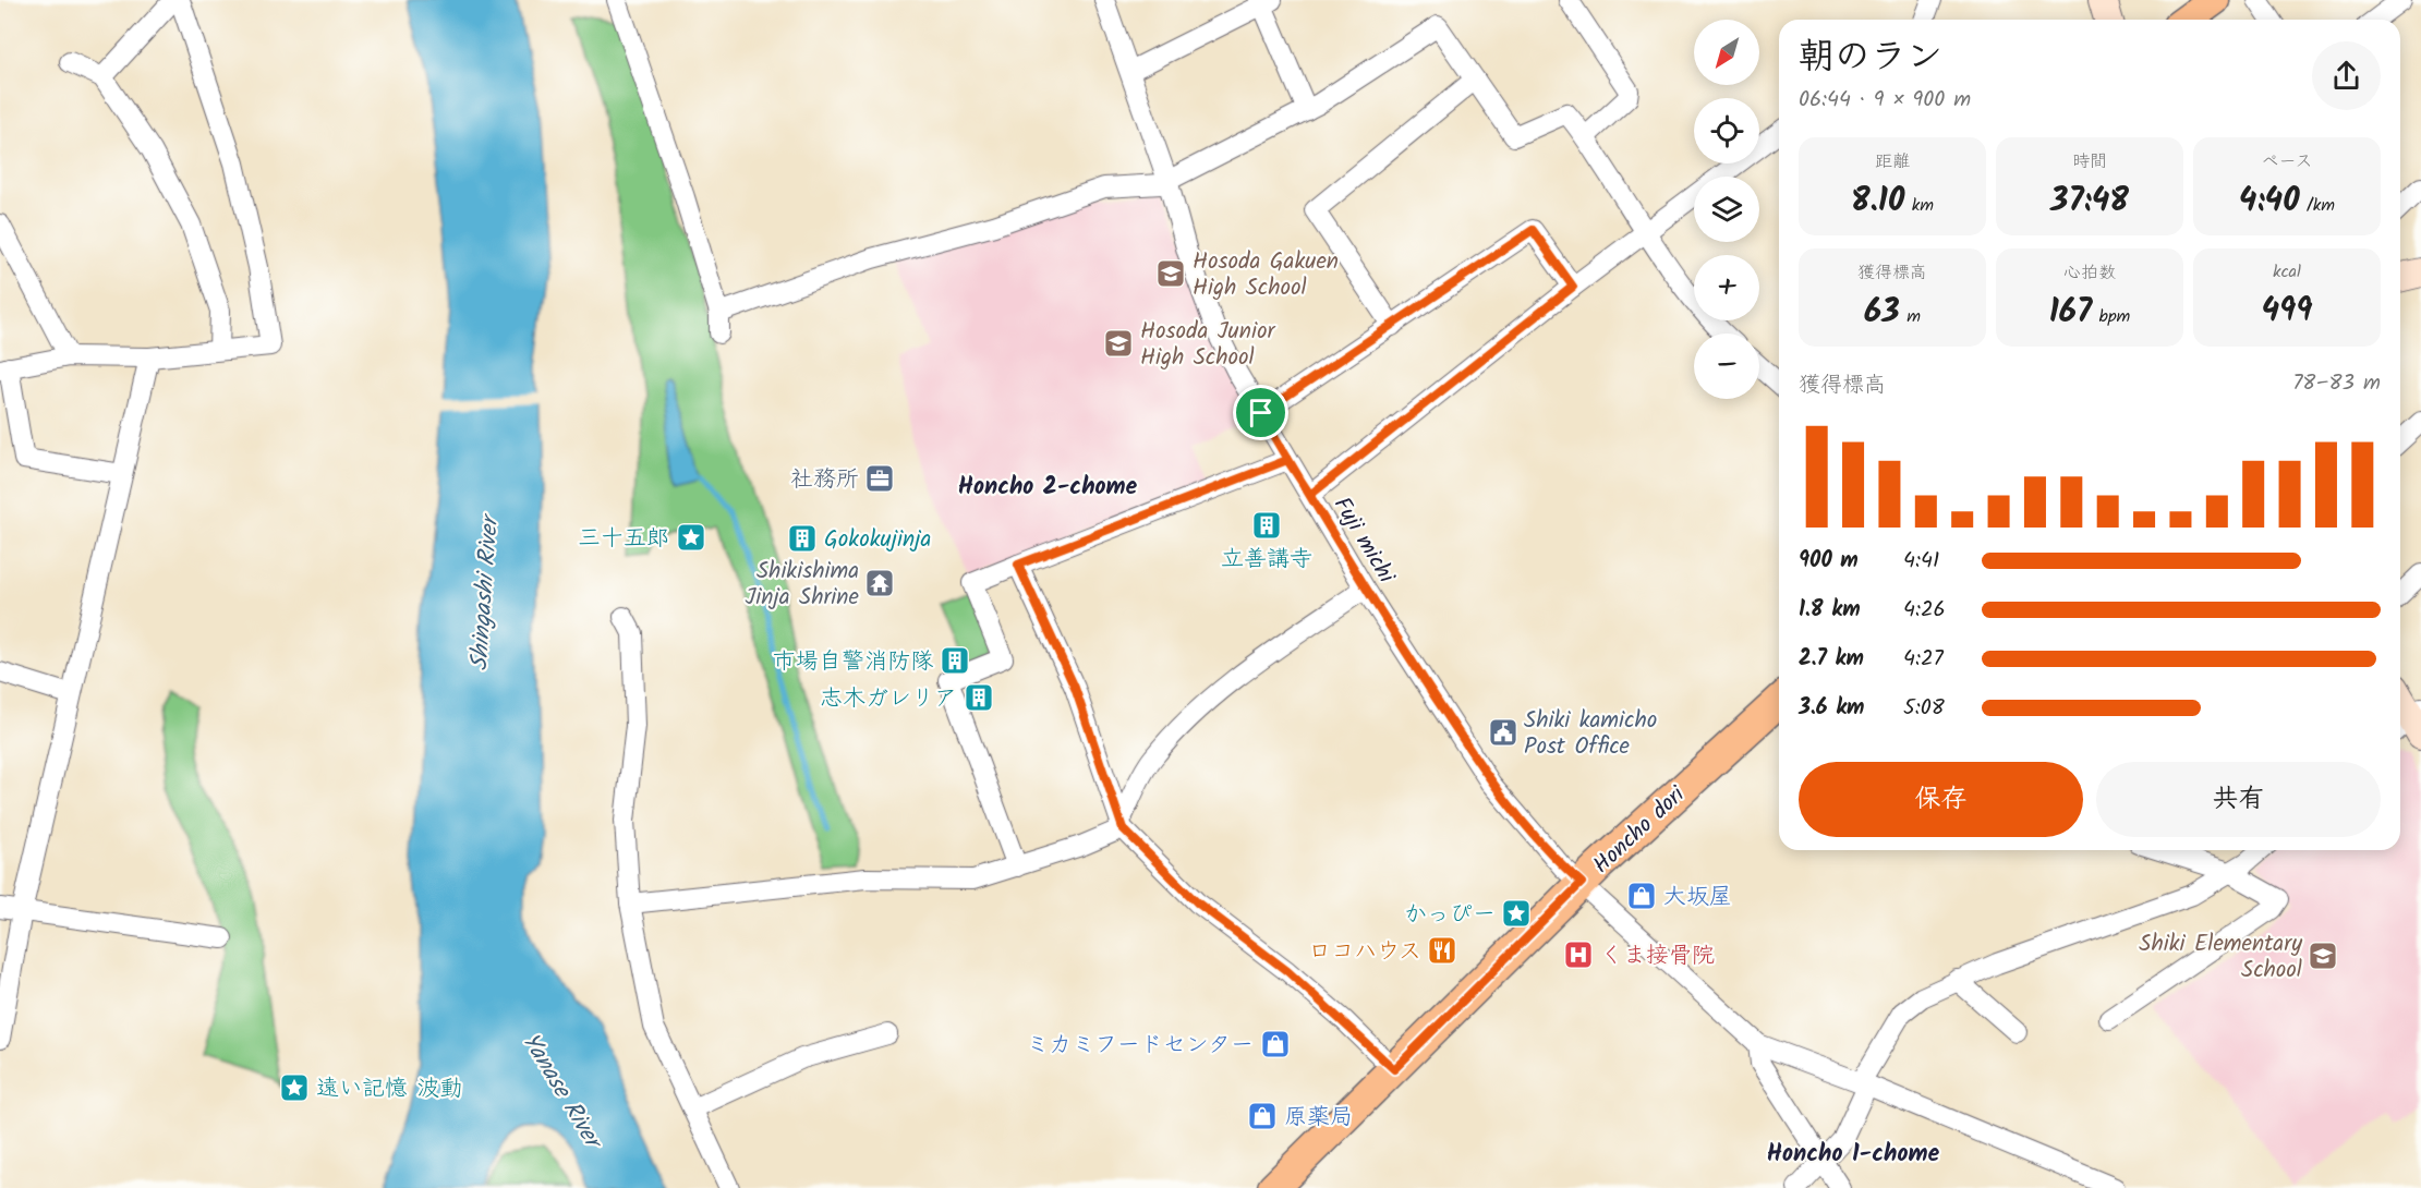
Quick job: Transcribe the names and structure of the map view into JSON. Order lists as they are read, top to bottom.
{
  "streets": {
    "main road": ["Honcho dori"],
    "street": ["Fuji michi"]
  },
  "crossings": [
    ["Fuji michi", "Honcho dori"]
  ],
  "districts": ["Honcho 2-chome", "Honcho 1-chome"],
  "water": ["Shingashi River", "Yanase River"],
  "places": {
    "school or university": ["Hosoda Gakuen High School", "Hosoda Junior High School", "Shiki Elementary School"],
    "office": ["社務所"],
    "building": [
      "立善講寺",
      "Gokokujinja",
      "市場自警消防隊",
      "志木ガレリア"
    ],
    "place": ["三十五郎", "かっぴー", "遠い記憶 波動"],
    "temple": ["Shikishima Jinja Shrine"],
    "public building": ["Shiki kamicho Post Office"],
    "shop": ["大坂屋", "ミカミフードセンター", "原薬局"],
    "restaurant": ["ロコハウス"],
    "hospital": ["くま接骨院"]
  },
  "north": "bottom left",
  "page": {
    "map_buttons": ["+", "−"],
    "heading": ["朝のラン", "06:44 · 9 × 900 m"],
    "stats": [
      ["距離", "8.10 km"],
      ["時間", "37:48"],
      ["ペース", "4:40 /km"],
      ["獲得標高", "63 m"],
      ["心拍数", "167 bpm"],
      ["kcal", "499"]
    ],
    "chart": ["獲得標高", "78–83 m"],
    "list": [
      {
        "name": "900 m",
        "note": "4:41"
      },
      {
        "name": "1.8 km",
        "note": "4:26"
      },
      {
        "name": "2.7 km",
        "note": "4:27"
      },
      {
        "name": "3.6 km",
        "note": "5:08"
      }
    ],
    "buttons": ["保存", "共有"]
  }
}
